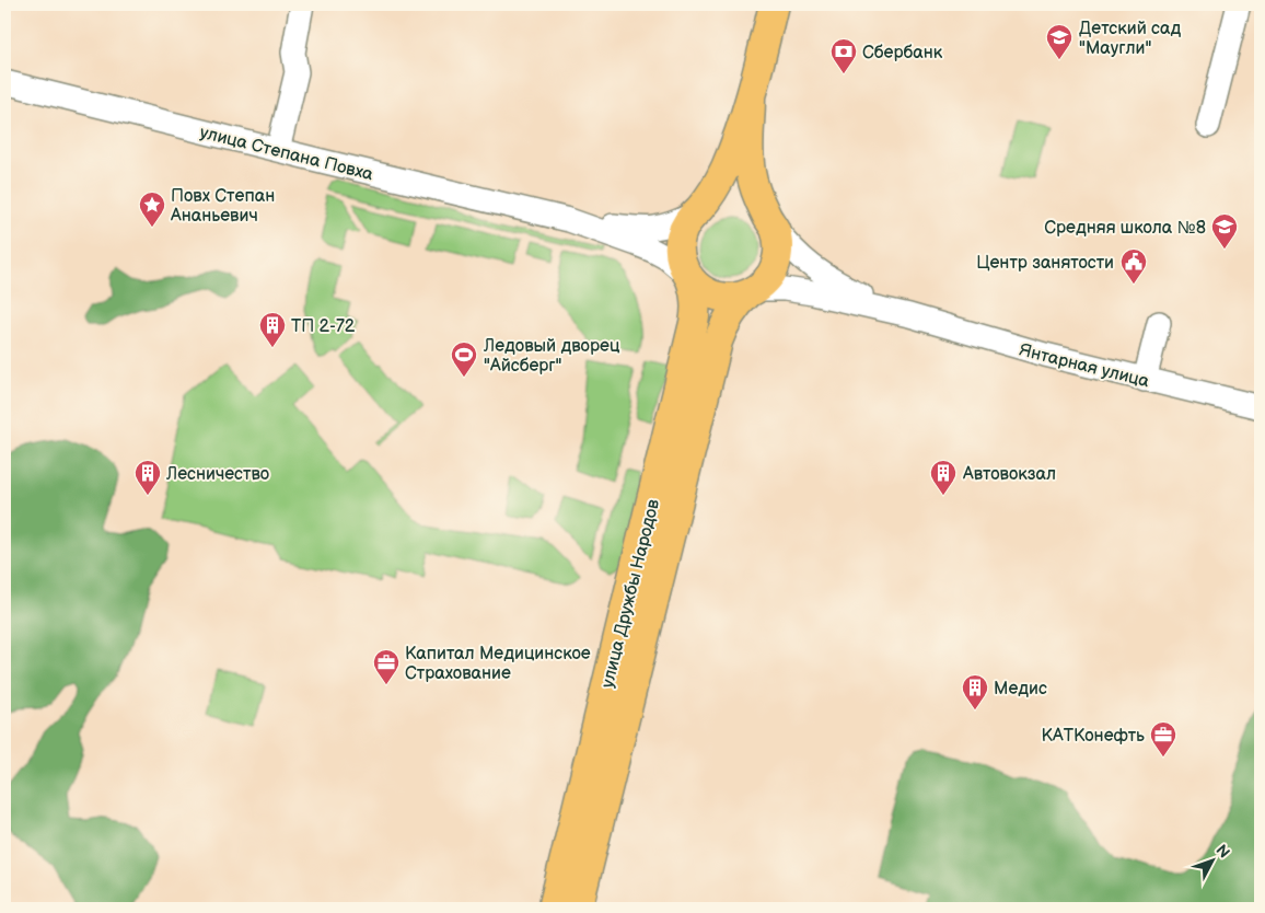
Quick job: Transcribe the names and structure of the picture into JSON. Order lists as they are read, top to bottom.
{
  "streets": {
    "main road": ["улица Дружбы Народов"],
    "street": ["улица Степана Повха", "Янтарная улица"]
  },
  "places": {
    "school or university": ["Детский сад \"Маугли\"", "Средняя школа №8"],
    "bank": ["Сбербанк"],
    "place": ["Повх Степан Ананьевич"],
    "public building": ["Центр занятости"],
    "building": [
      "ТП 2-72",
      "Лесничество",
      "Автовокзал",
      "Медис"
    ],
    "sports": ["Ледовый дворец \"Айсберг\""],
    "office": ["Капитал Медицинское Страхование", "КАТКонефть"]
  },
  "north": "top right"
}
